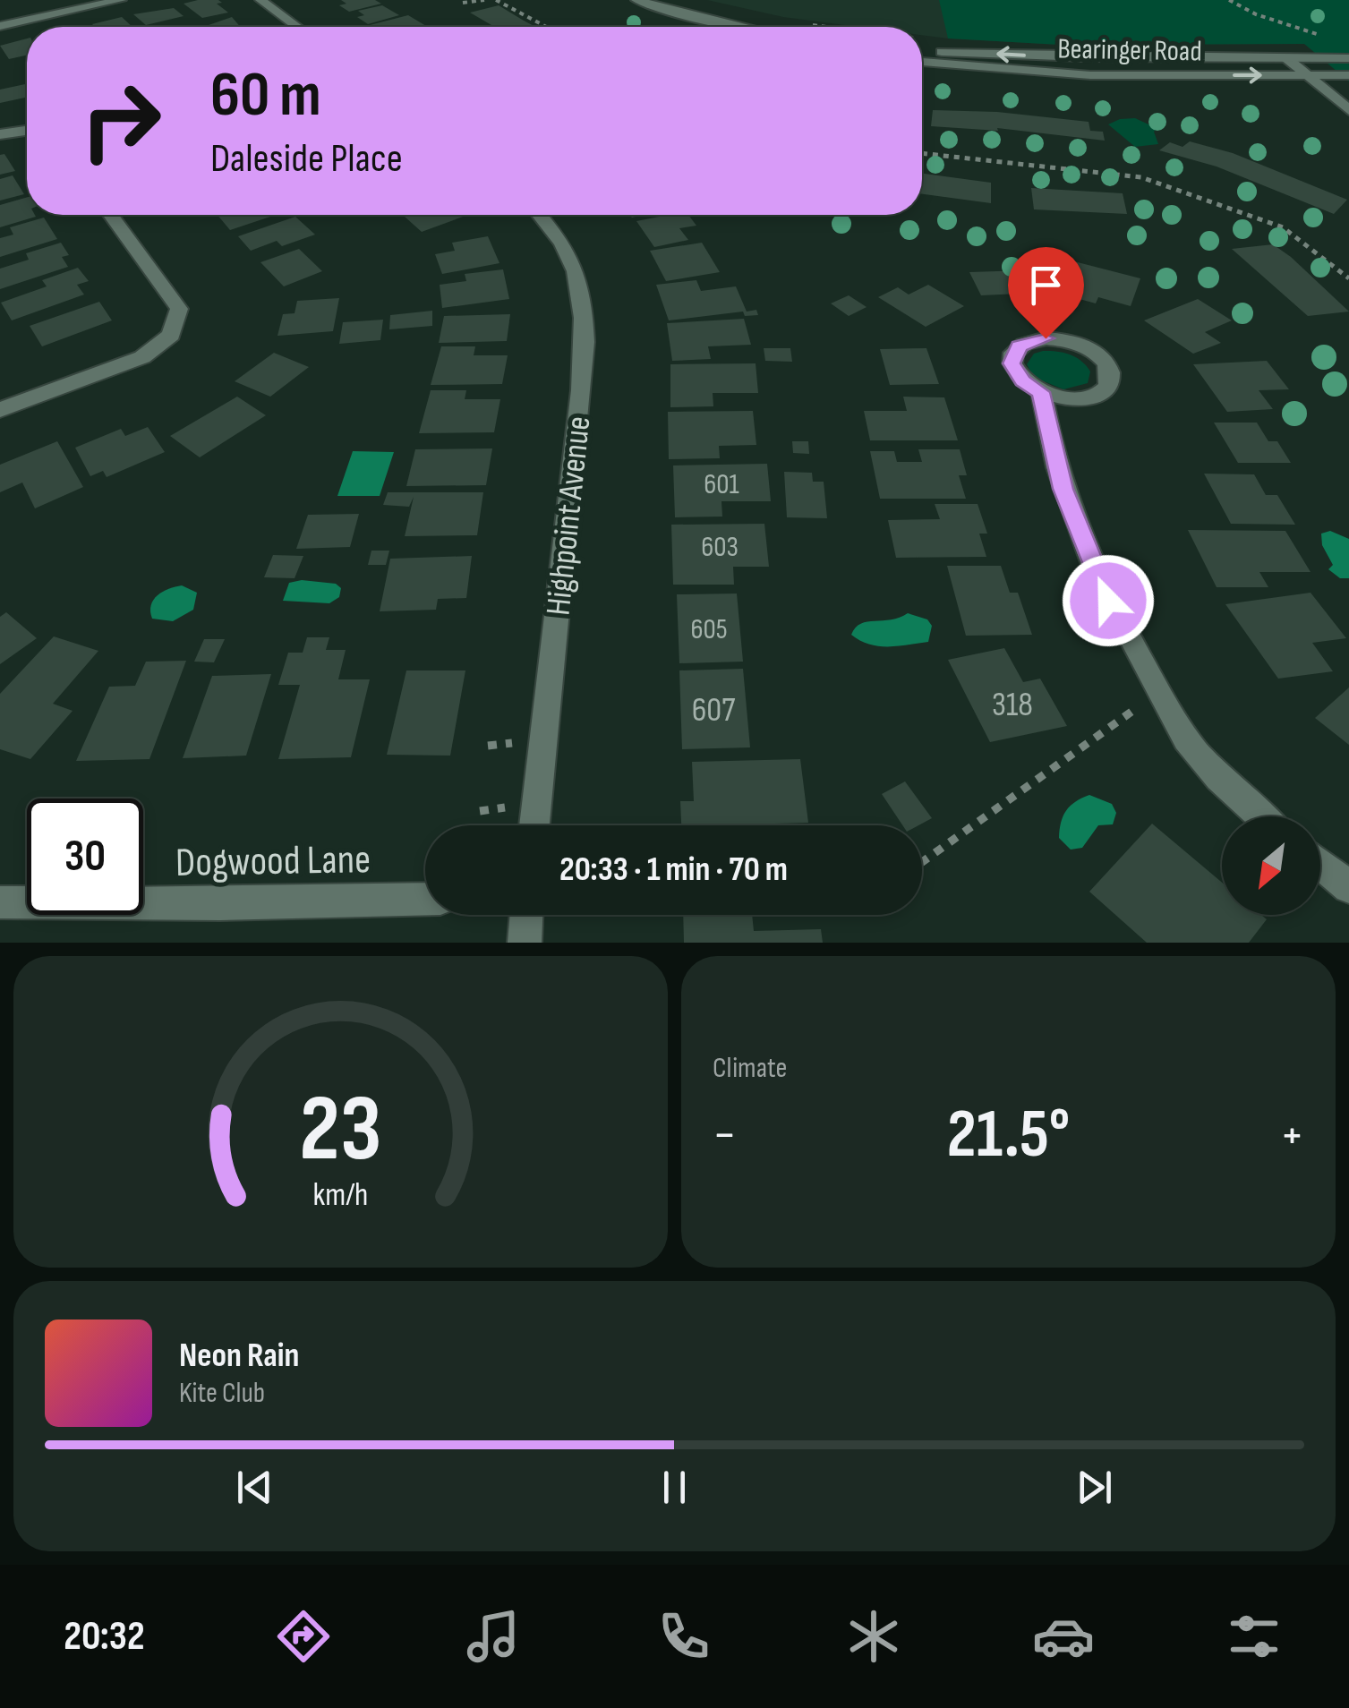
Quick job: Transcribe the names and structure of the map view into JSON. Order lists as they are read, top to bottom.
{
  "streets": {
    "street": ["Bearinger Road", "Highpoint Avenue", "Dogwood Lane"]
  },
  "house_numbers": [
    "601",
    "603",
    "605",
    "318",
    "607"
  ],
  "north": "bottom left",
  "page": {
    "turn": ["60 m", "Daleside Place"],
    "limit": "30",
    "trip": "20:33 · 1 min · 70 m",
    "tile": "Climate",
    "heat": ["−", "21.5°", "+"],
    "song": ["Neon Rain", "Kite Club"],
    "tabs": "20:32",
    "gauge": ["23", "km/h"]
  }
}
